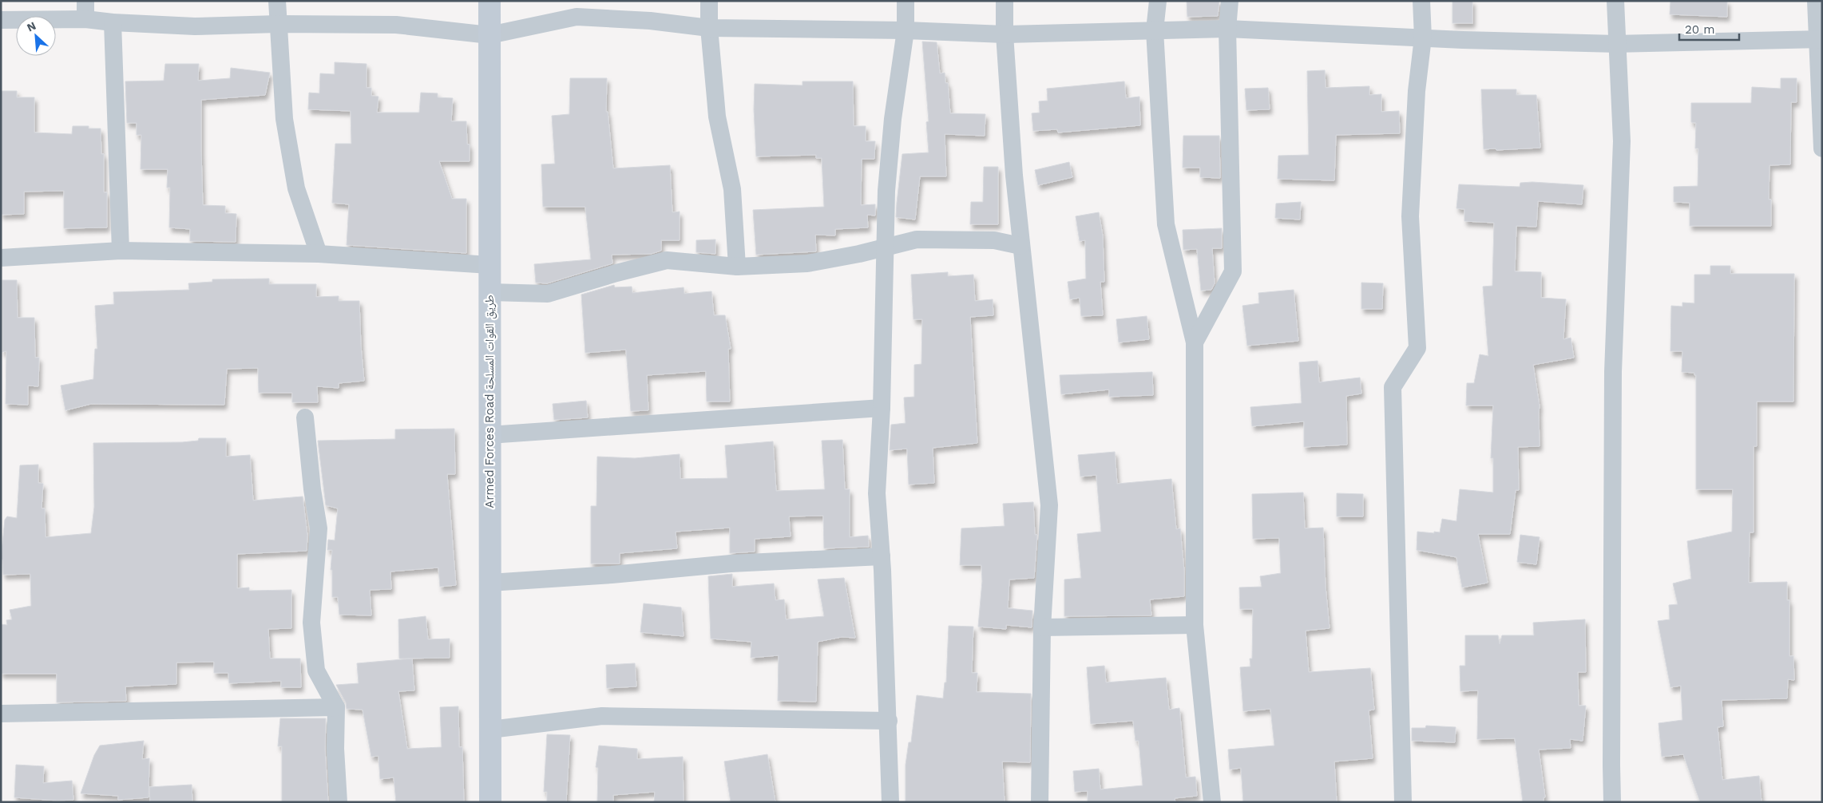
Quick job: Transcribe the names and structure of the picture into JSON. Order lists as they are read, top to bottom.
{
  "streets": {
    "street": ["Armed Forces Road طريق القوات المسلحة"]
  },
  "scale_bar": "20 m",
  "north": "top left"
}
